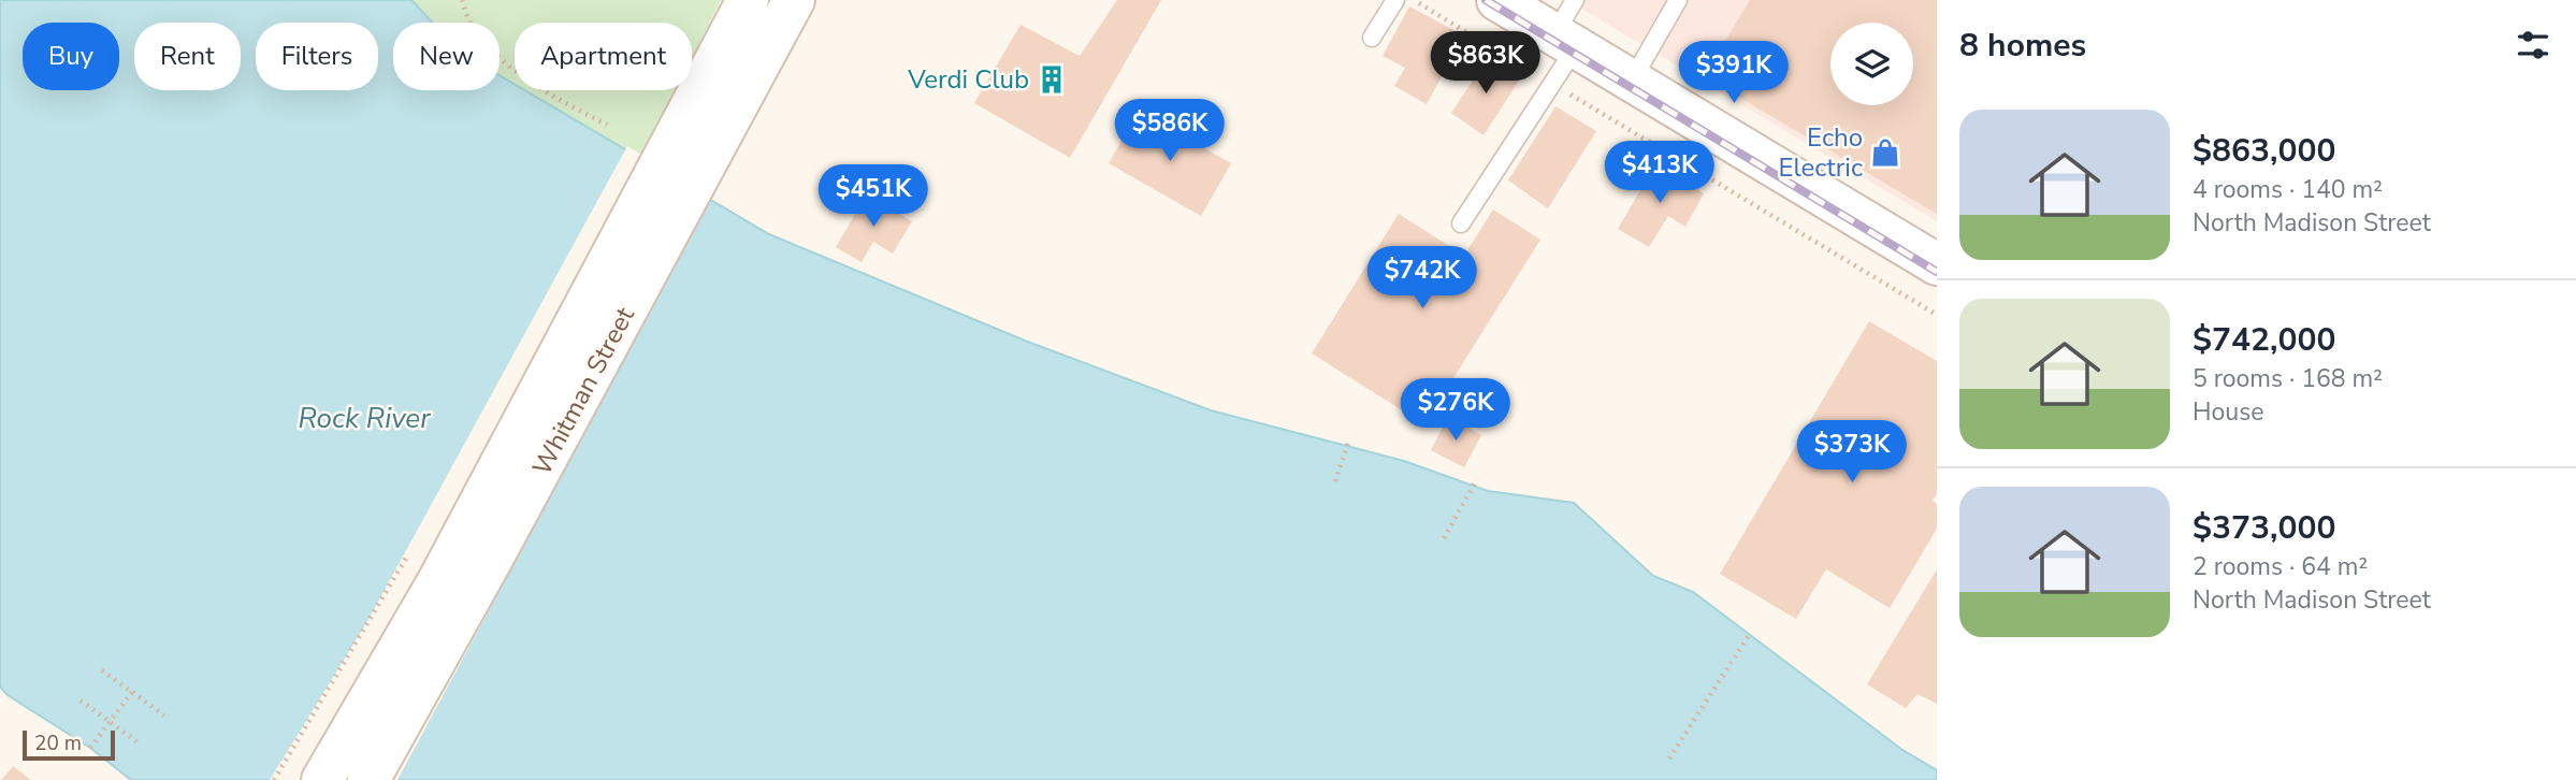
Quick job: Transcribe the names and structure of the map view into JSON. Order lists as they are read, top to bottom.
{
  "streets": {
    "main road": ["Whitman Street"]
  },
  "water": ["Rock River"],
  "places": {
    "building": ["Verdi Club"],
    "shop": ["Echo Electric"]
  },
  "scale_bar": "20 m",
  "page": {
    "heading": "8 homes",
    "chip": [
      "Buy",
      "Rent",
      "Filters",
      "New",
      "Apartment"
    ],
    "price": [
      "$863K",
      "$391K",
      "$586K",
      "$413K",
      "$451K",
      "$742K",
      "$276K",
      "$373K"
    ],
    "list": [
      {
        "name": "$863,000",
        "note": "4 rooms · 140 m² · North Madison Street"
      },
      {
        "name": "$742,000",
        "note": "5 rooms · 168 m² · House"
      },
      {
        "name": "$373,000",
        "note": "2 rooms · 64 m² · North Madison Street"
      }
    ],
    "scale": "20 m"
  }
}
